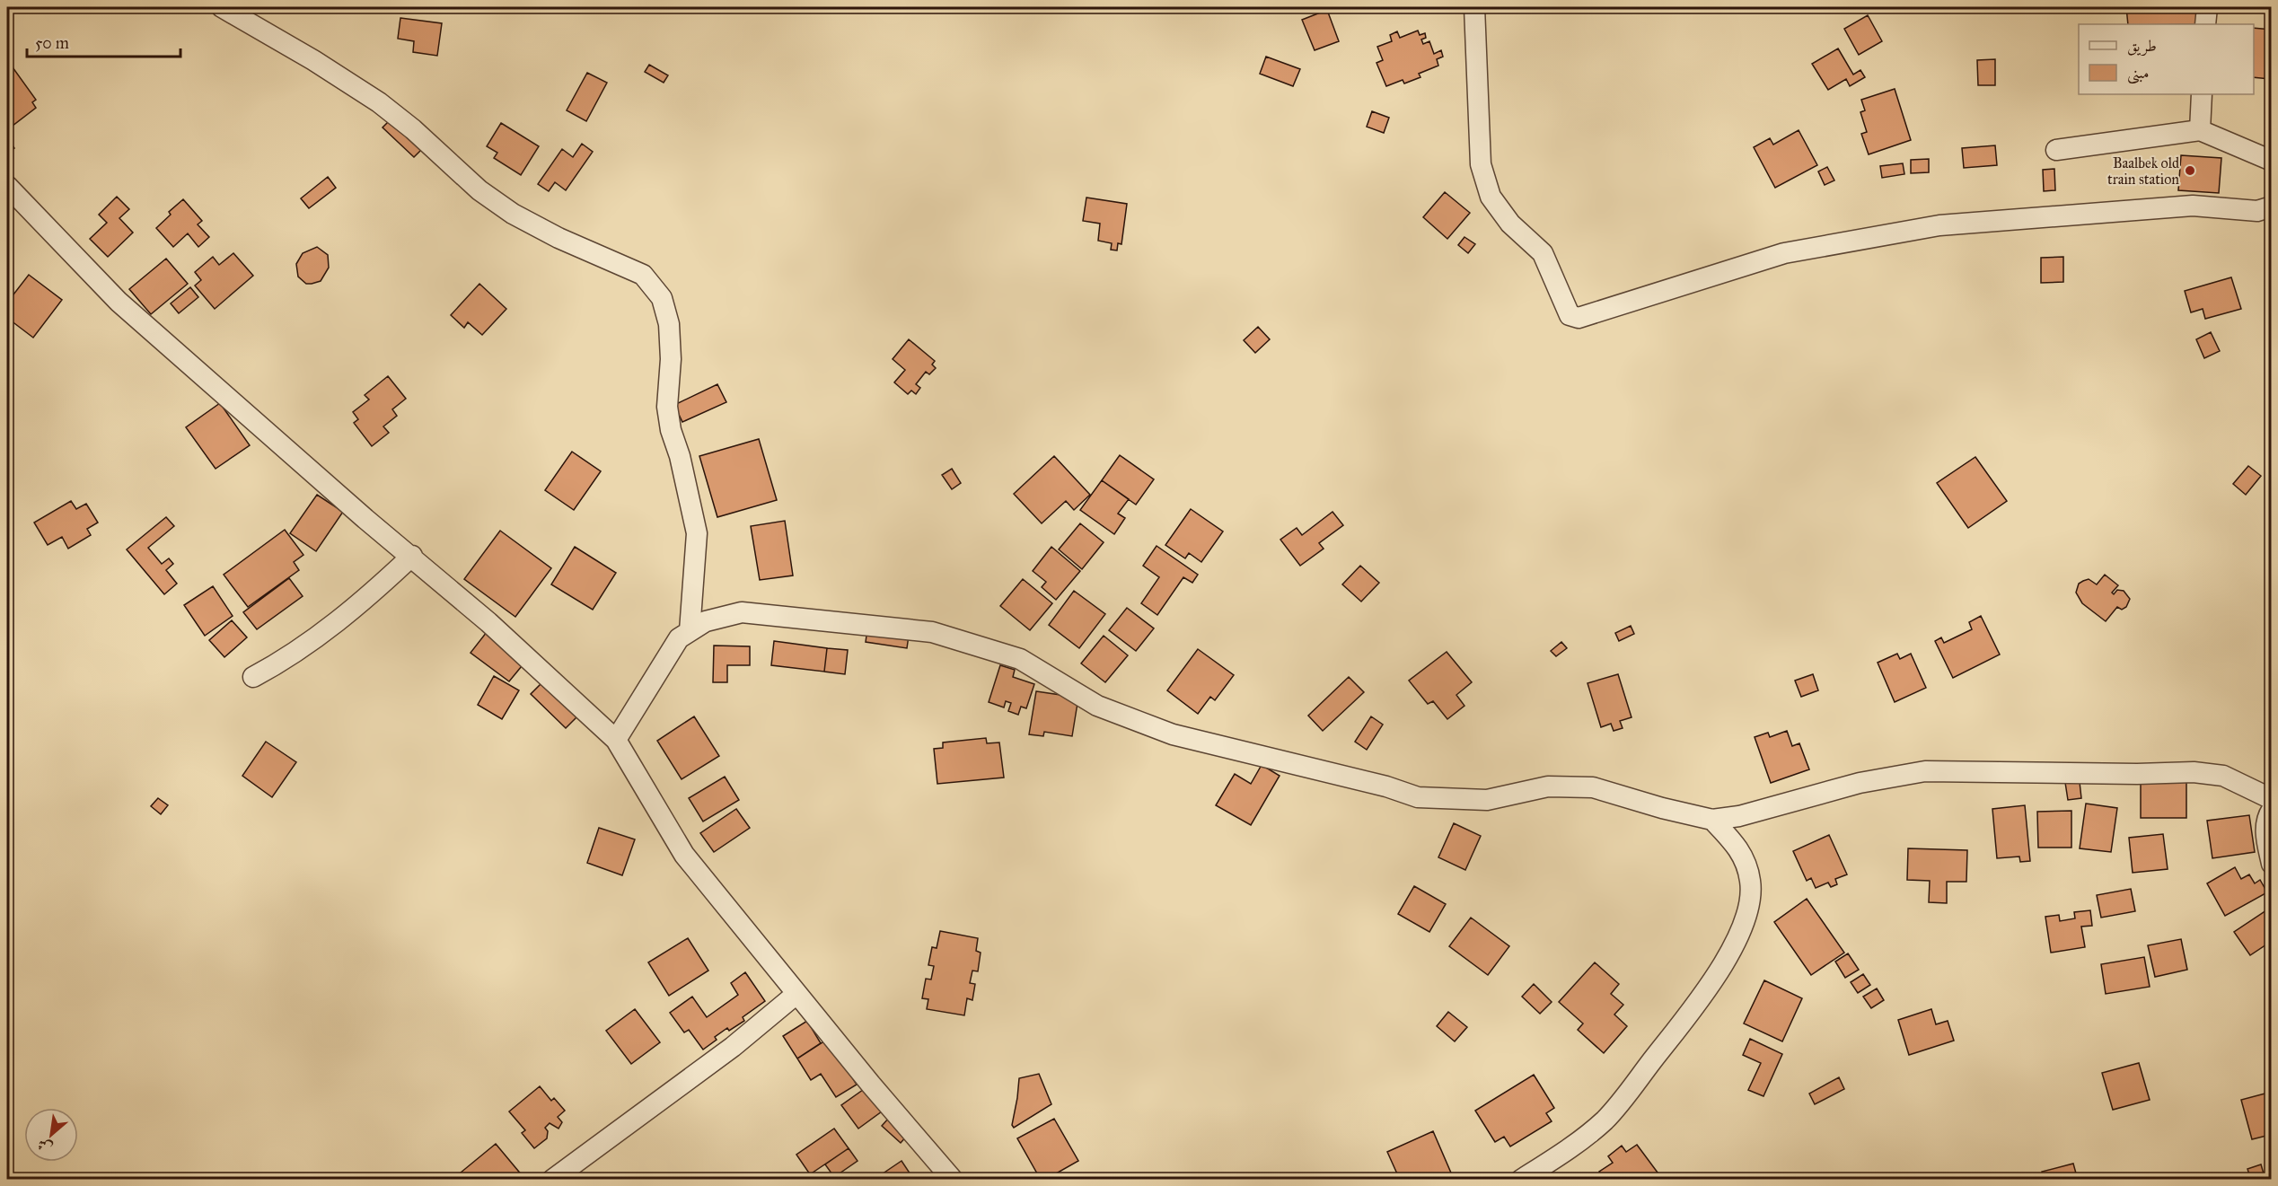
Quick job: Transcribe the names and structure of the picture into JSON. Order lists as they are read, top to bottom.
{
  "places": ["Baalbek old train station"],
  "legend": ["طريق", "مبنى"],
  "scale_bar": "50 m",
  "north": "bottom left"
}
